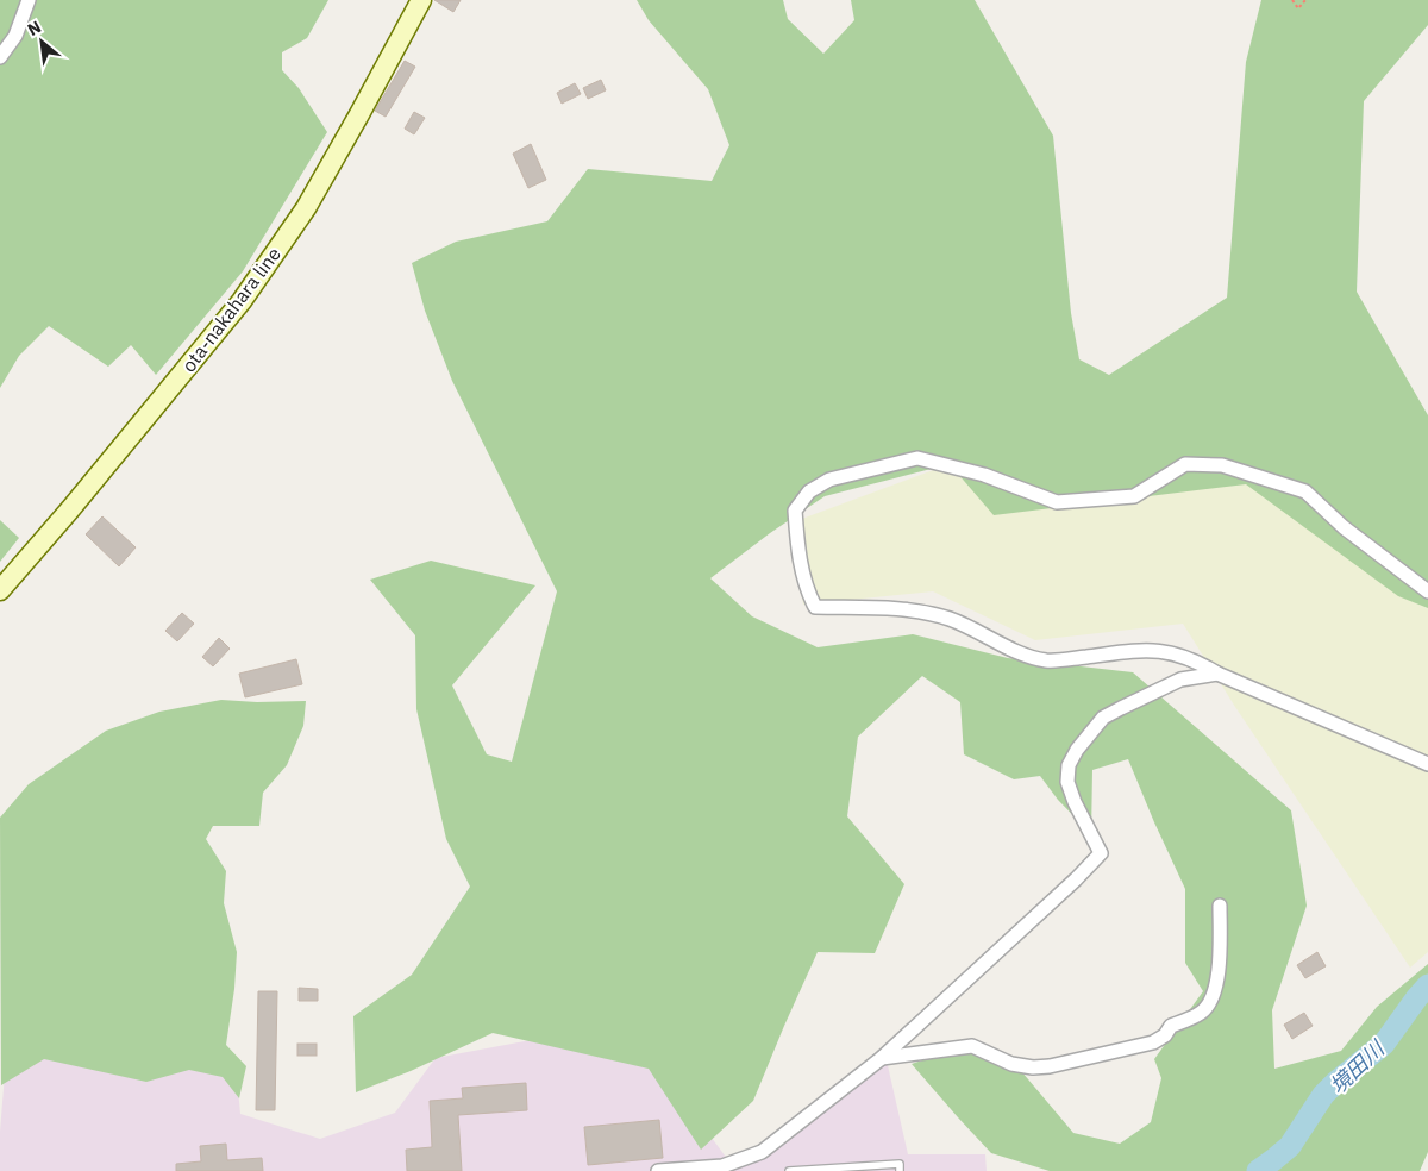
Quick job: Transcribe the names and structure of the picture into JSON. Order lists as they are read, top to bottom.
{
  "streets": {
    "main road": ["ota-nakahara line"]
  },
  "water": ["境田川"],
  "north": "top left"
}
